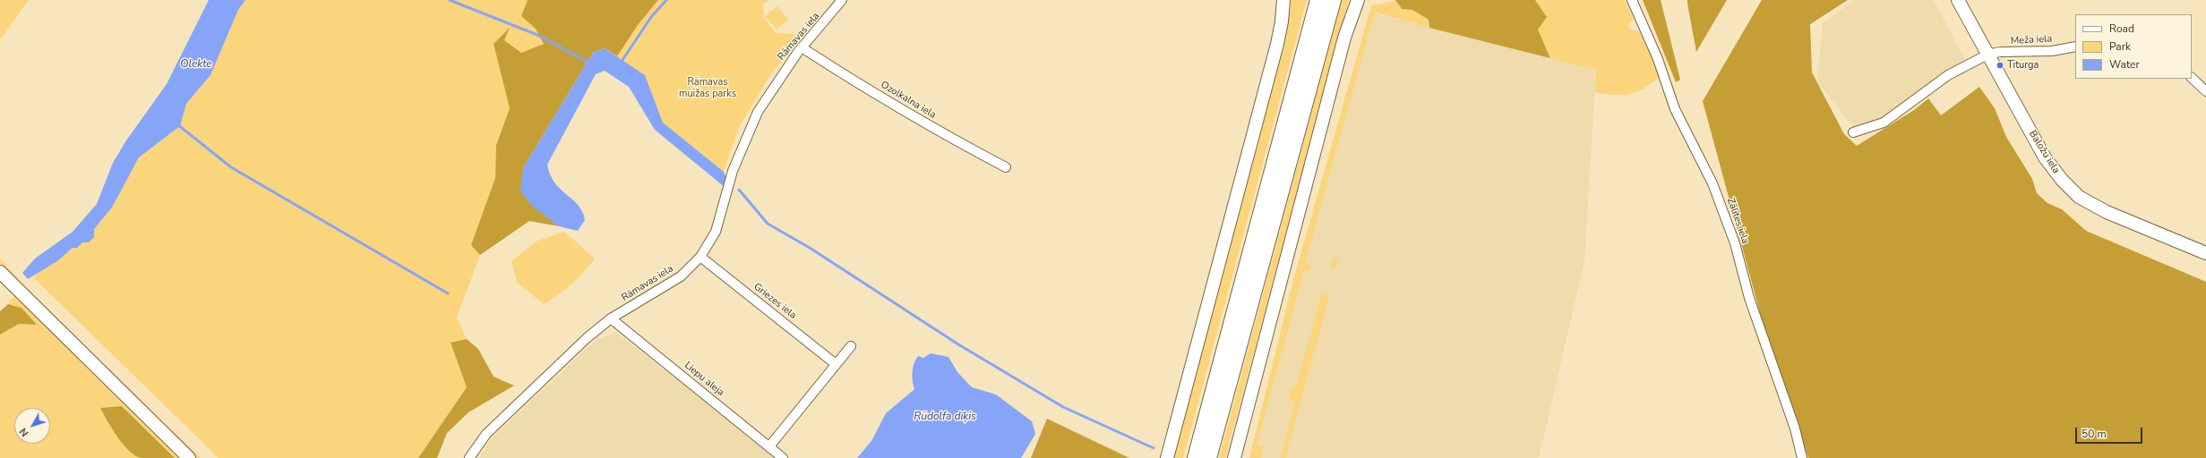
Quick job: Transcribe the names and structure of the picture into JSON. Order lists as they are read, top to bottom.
{
  "streets": {
    "main road": ["Baložu iela"],
    "street": [
      "Rāmavas iela",
      "Meža iela",
      "Ozolkalna iela",
      "Zālītes iela",
      "Griezes iela",
      "Liepu aleja"
    ]
  },
  "crossings": [
    ["Rāmavas iela", "Ozolkalna iela"],
    ["Rāmavas iela", "Griezes iela"],
    ["Rāmavas iela", "Liepu aleja"],
    ["Meža iela", "Baložu iela"]
  ],
  "water": ["Olekte", "Rūdolfa dīķis"],
  "parks": ["Rāmavas muižas parks"],
  "places": ["Titurga"],
  "legend": ["Road", "Park", "Water"],
  "scale_bar": "50 m",
  "north": "bottom left"
}
